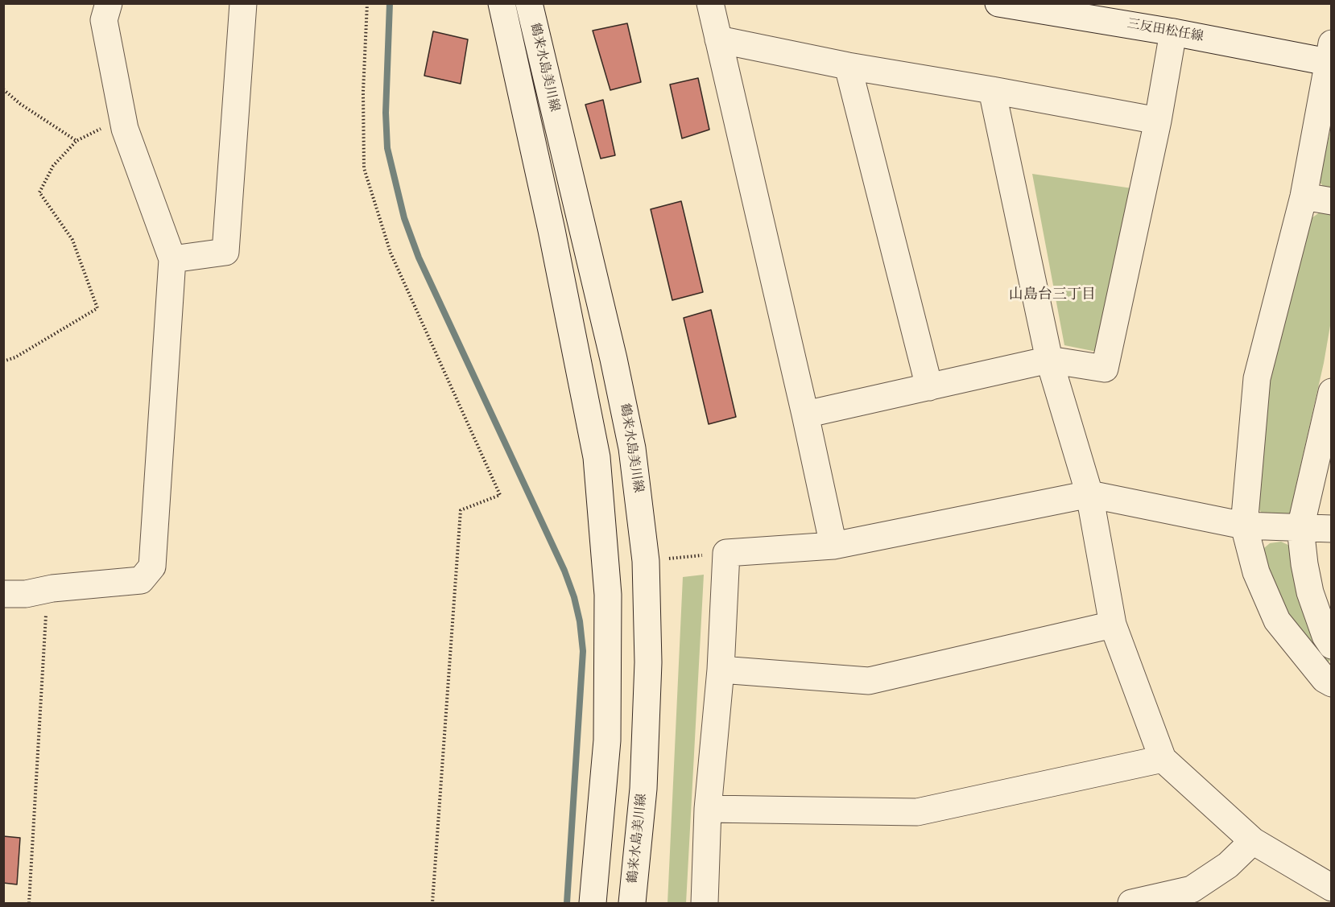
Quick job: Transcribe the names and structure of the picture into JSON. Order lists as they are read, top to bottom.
{
  "streets": {
    "street": ["三反田松任線", "鶴来水島美川線"]
  },
  "districts": ["山島台三丁目"]
}
